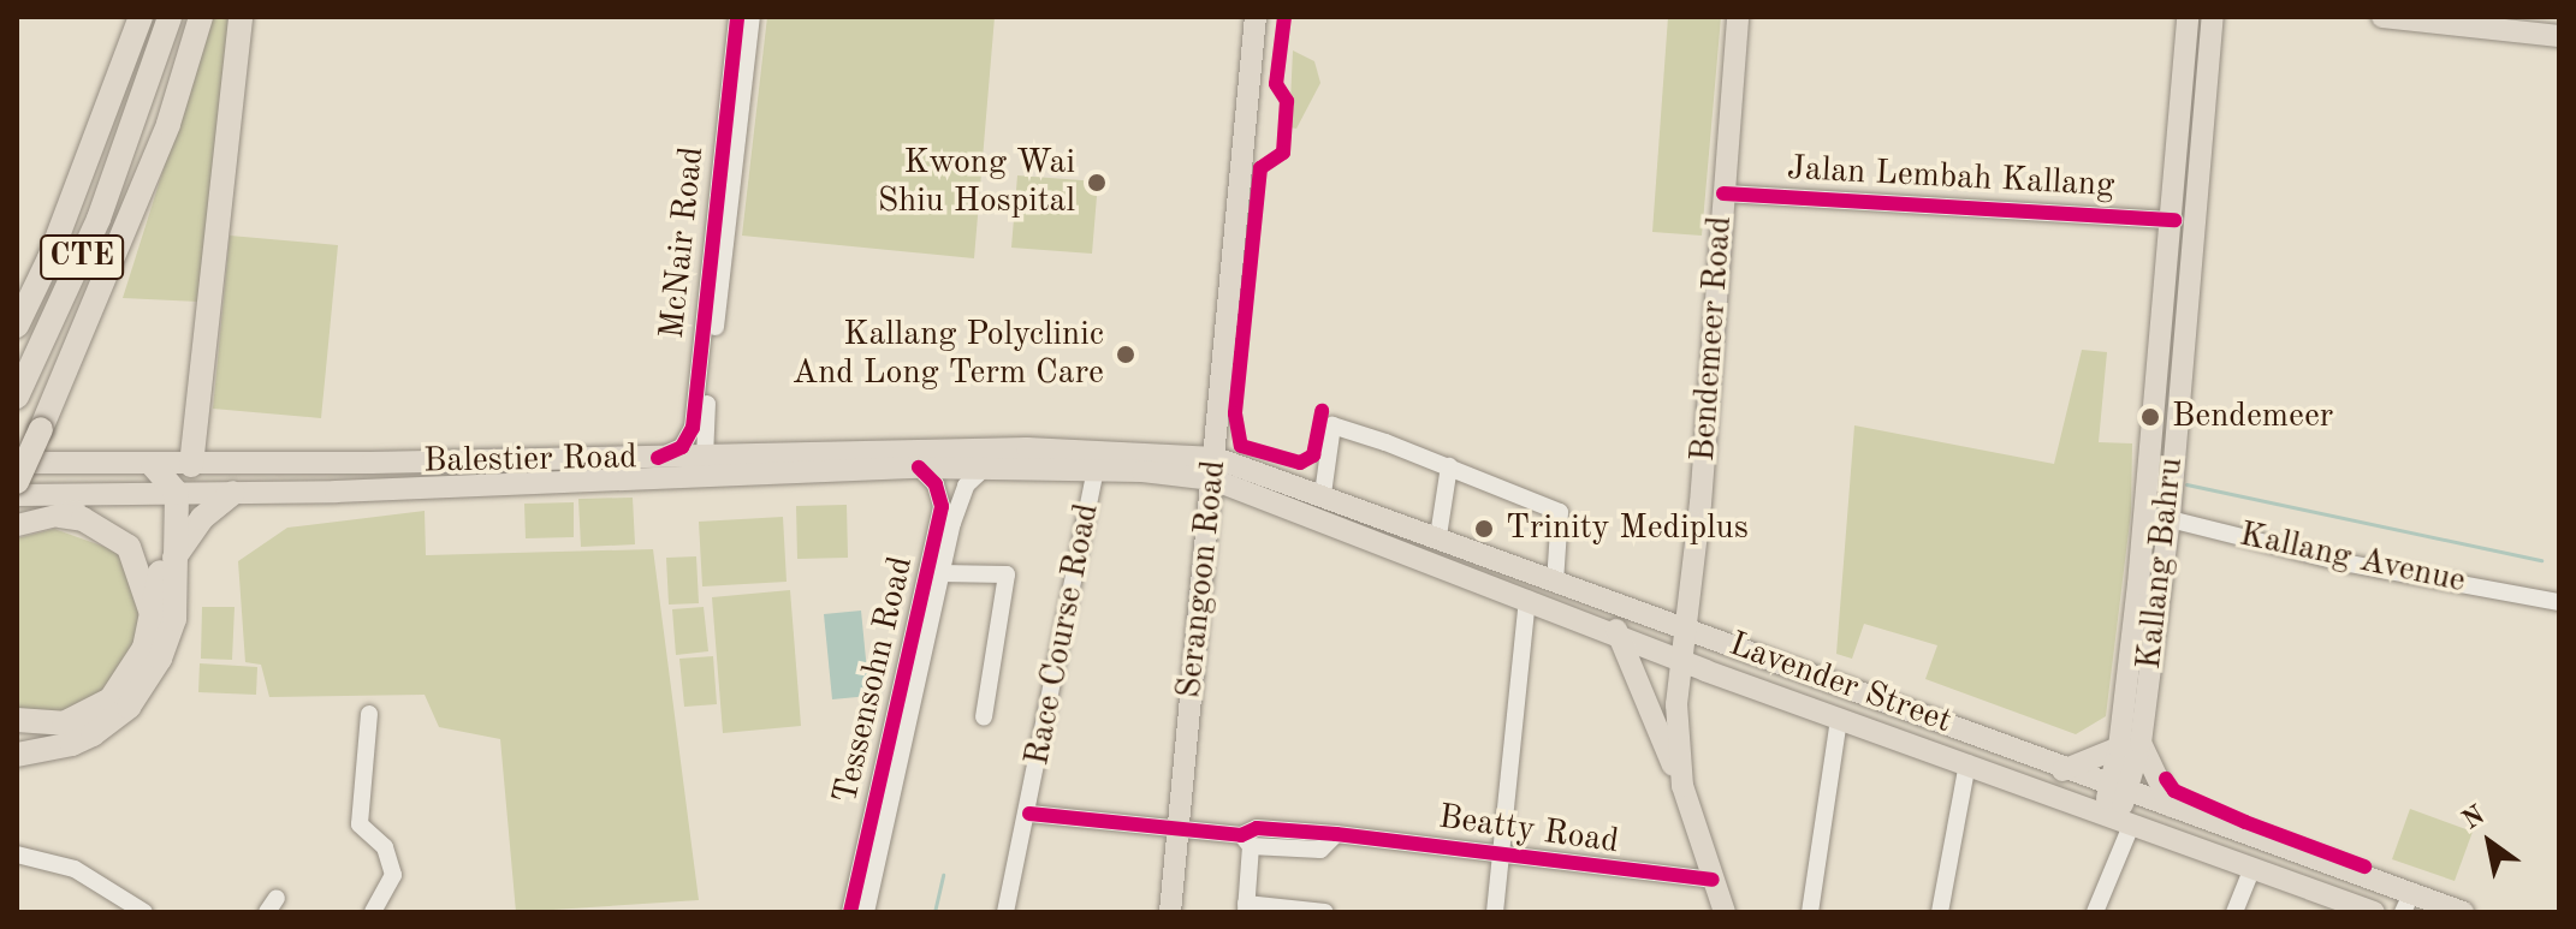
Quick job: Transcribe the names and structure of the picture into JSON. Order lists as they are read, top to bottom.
{
  "streets": {
    "highway": ["CTE"],
    "main road": [
      "Bendemeer Road",
      "Balestier Road",
      "Kallang Bahru",
      "Serangoon Road",
      "Lavender Street"
    ],
    "street": [
      "Jalan Lembah Kallang",
      "McNair Road",
      "Kallang Avenue",
      "Race Course Road",
      "Tessensohn Road",
      "Beatty Road"
    ]
  },
  "crossings": [
    ["Jalan Lembah Kallang", "Bendemeer Road"],
    ["Jalan Lembah Kallang", "Kallang Bahru"],
    ["McNair Road", "Balestier Road"],
    ["Bendemeer Road", "Lavender Street"],
    ["Balestier Road", "Serangoon Road"],
    ["Balestier Road", "Race Course Road"],
    ["Balestier Road", "Tessensohn Road"],
    ["Balestier Road", "Lavender Street"],
    ["Kallang Avenue", "Kallang Bahru"],
    ["Kallang Bahru", "Lavender Street"],
    ["Serangoon Road", "Lavender Street"],
    ["Serangoon Road", "Beatty Road"],
    ["Race Course Road", "Beatty Road"],
    ["Lavender Street", "Beatty Road"]
  ],
  "places": [
    "Kwong Wai Shiu Hospital",
    "Kallang Polyclinic And Long Term Care",
    "Bendemeer",
    "Trinity Mediplus"
  ],
  "north": "top left"
}
